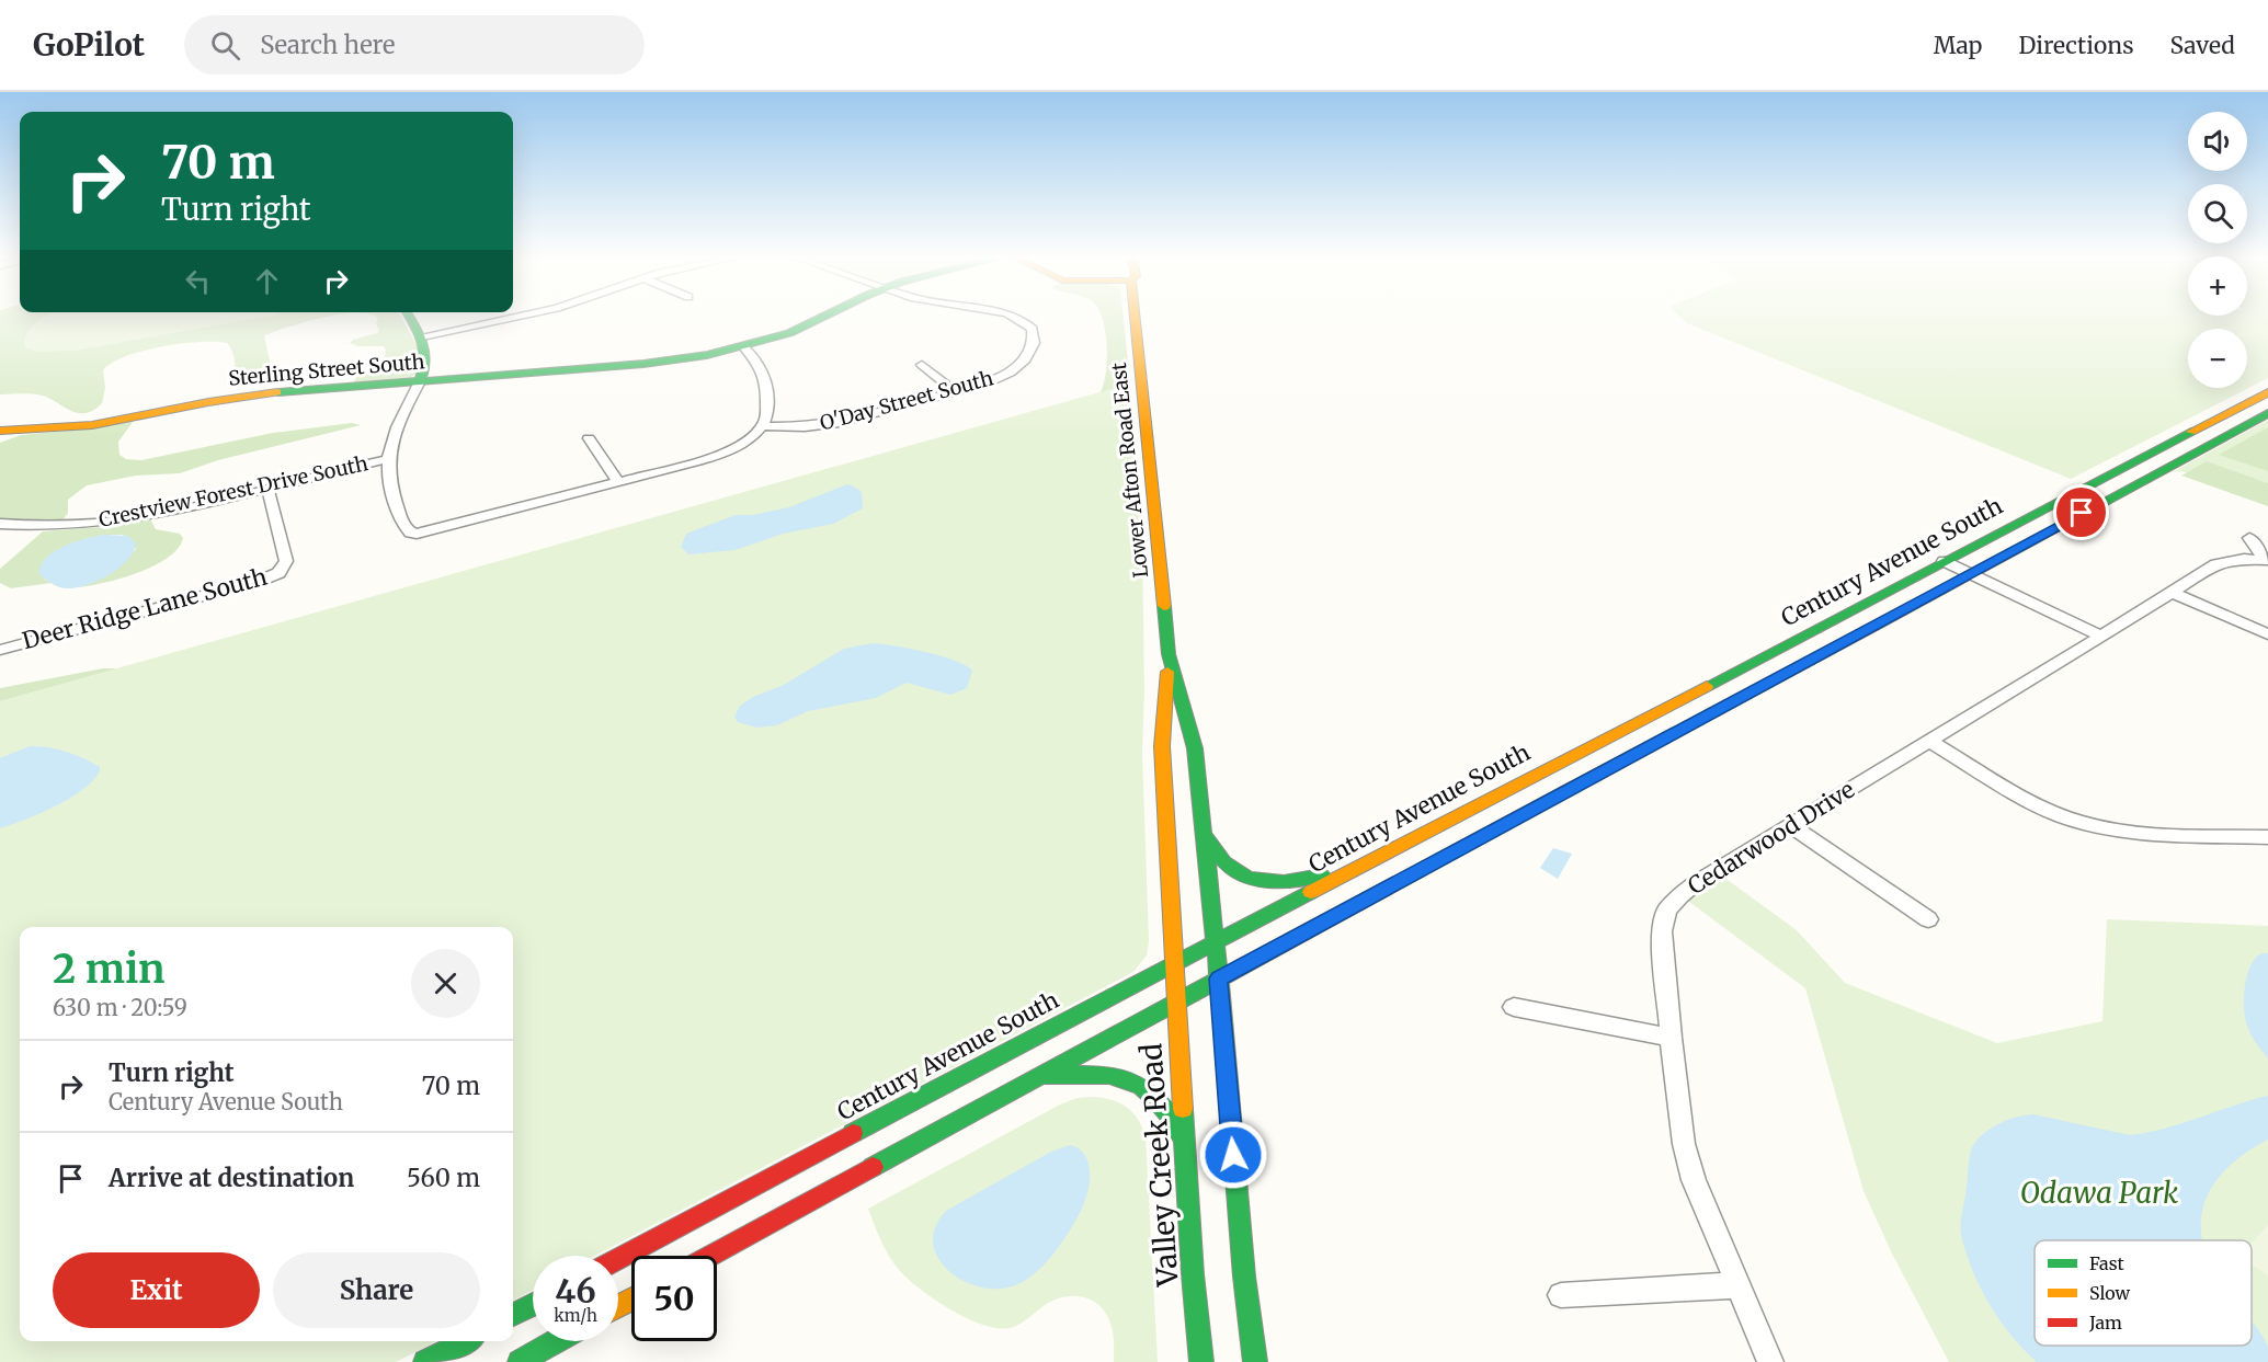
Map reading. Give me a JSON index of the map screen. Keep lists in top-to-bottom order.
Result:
{
  "streets": {
    "main road": [
      "Sterling Street South",
      "Lower Afton Road East",
      "Century Avenue South",
      "Valley Creek Road"
    ],
    "street": [
      "O'Day Street South",
      "Crestview Forest Drive South",
      "Deer Ridge Lane South",
      "Cedarwood Drive"
    ]
  },
  "crossings": [
    ["Lower Afton Road East", "Century Avenue South"],
    ["Lower Afton Road East", "Valley Creek Road"],
    ["Crestview Forest Drive South", "Deer Ridge Lane South"],
    ["Century Avenue South", "Valley Creek Road"]
  ],
  "parks": ["Odawa Park"],
  "legend": ["Fast", "Slow", "Jam"],
  "page": {
    "header": "GoPilot",
    "search": "Search here",
    "nav": ["Map", "Directions", "Saved"],
    "map_buttons": ["+", "−"],
    "turn": ["70 m", "Turn right"],
    "heading": ["2 min", "630 m · 20:59"],
    "list": [
      {
        "name": "Turn right",
        "note": "Century Avenue South",
        "value": "70 m"
      },
      {
        "name": "Arrive at destination",
        "value": "560 m"
      }
    ],
    "buttons": ["Exit", "Share"],
    "speed": "46 km/h",
    "limit": "50"
  }
}
